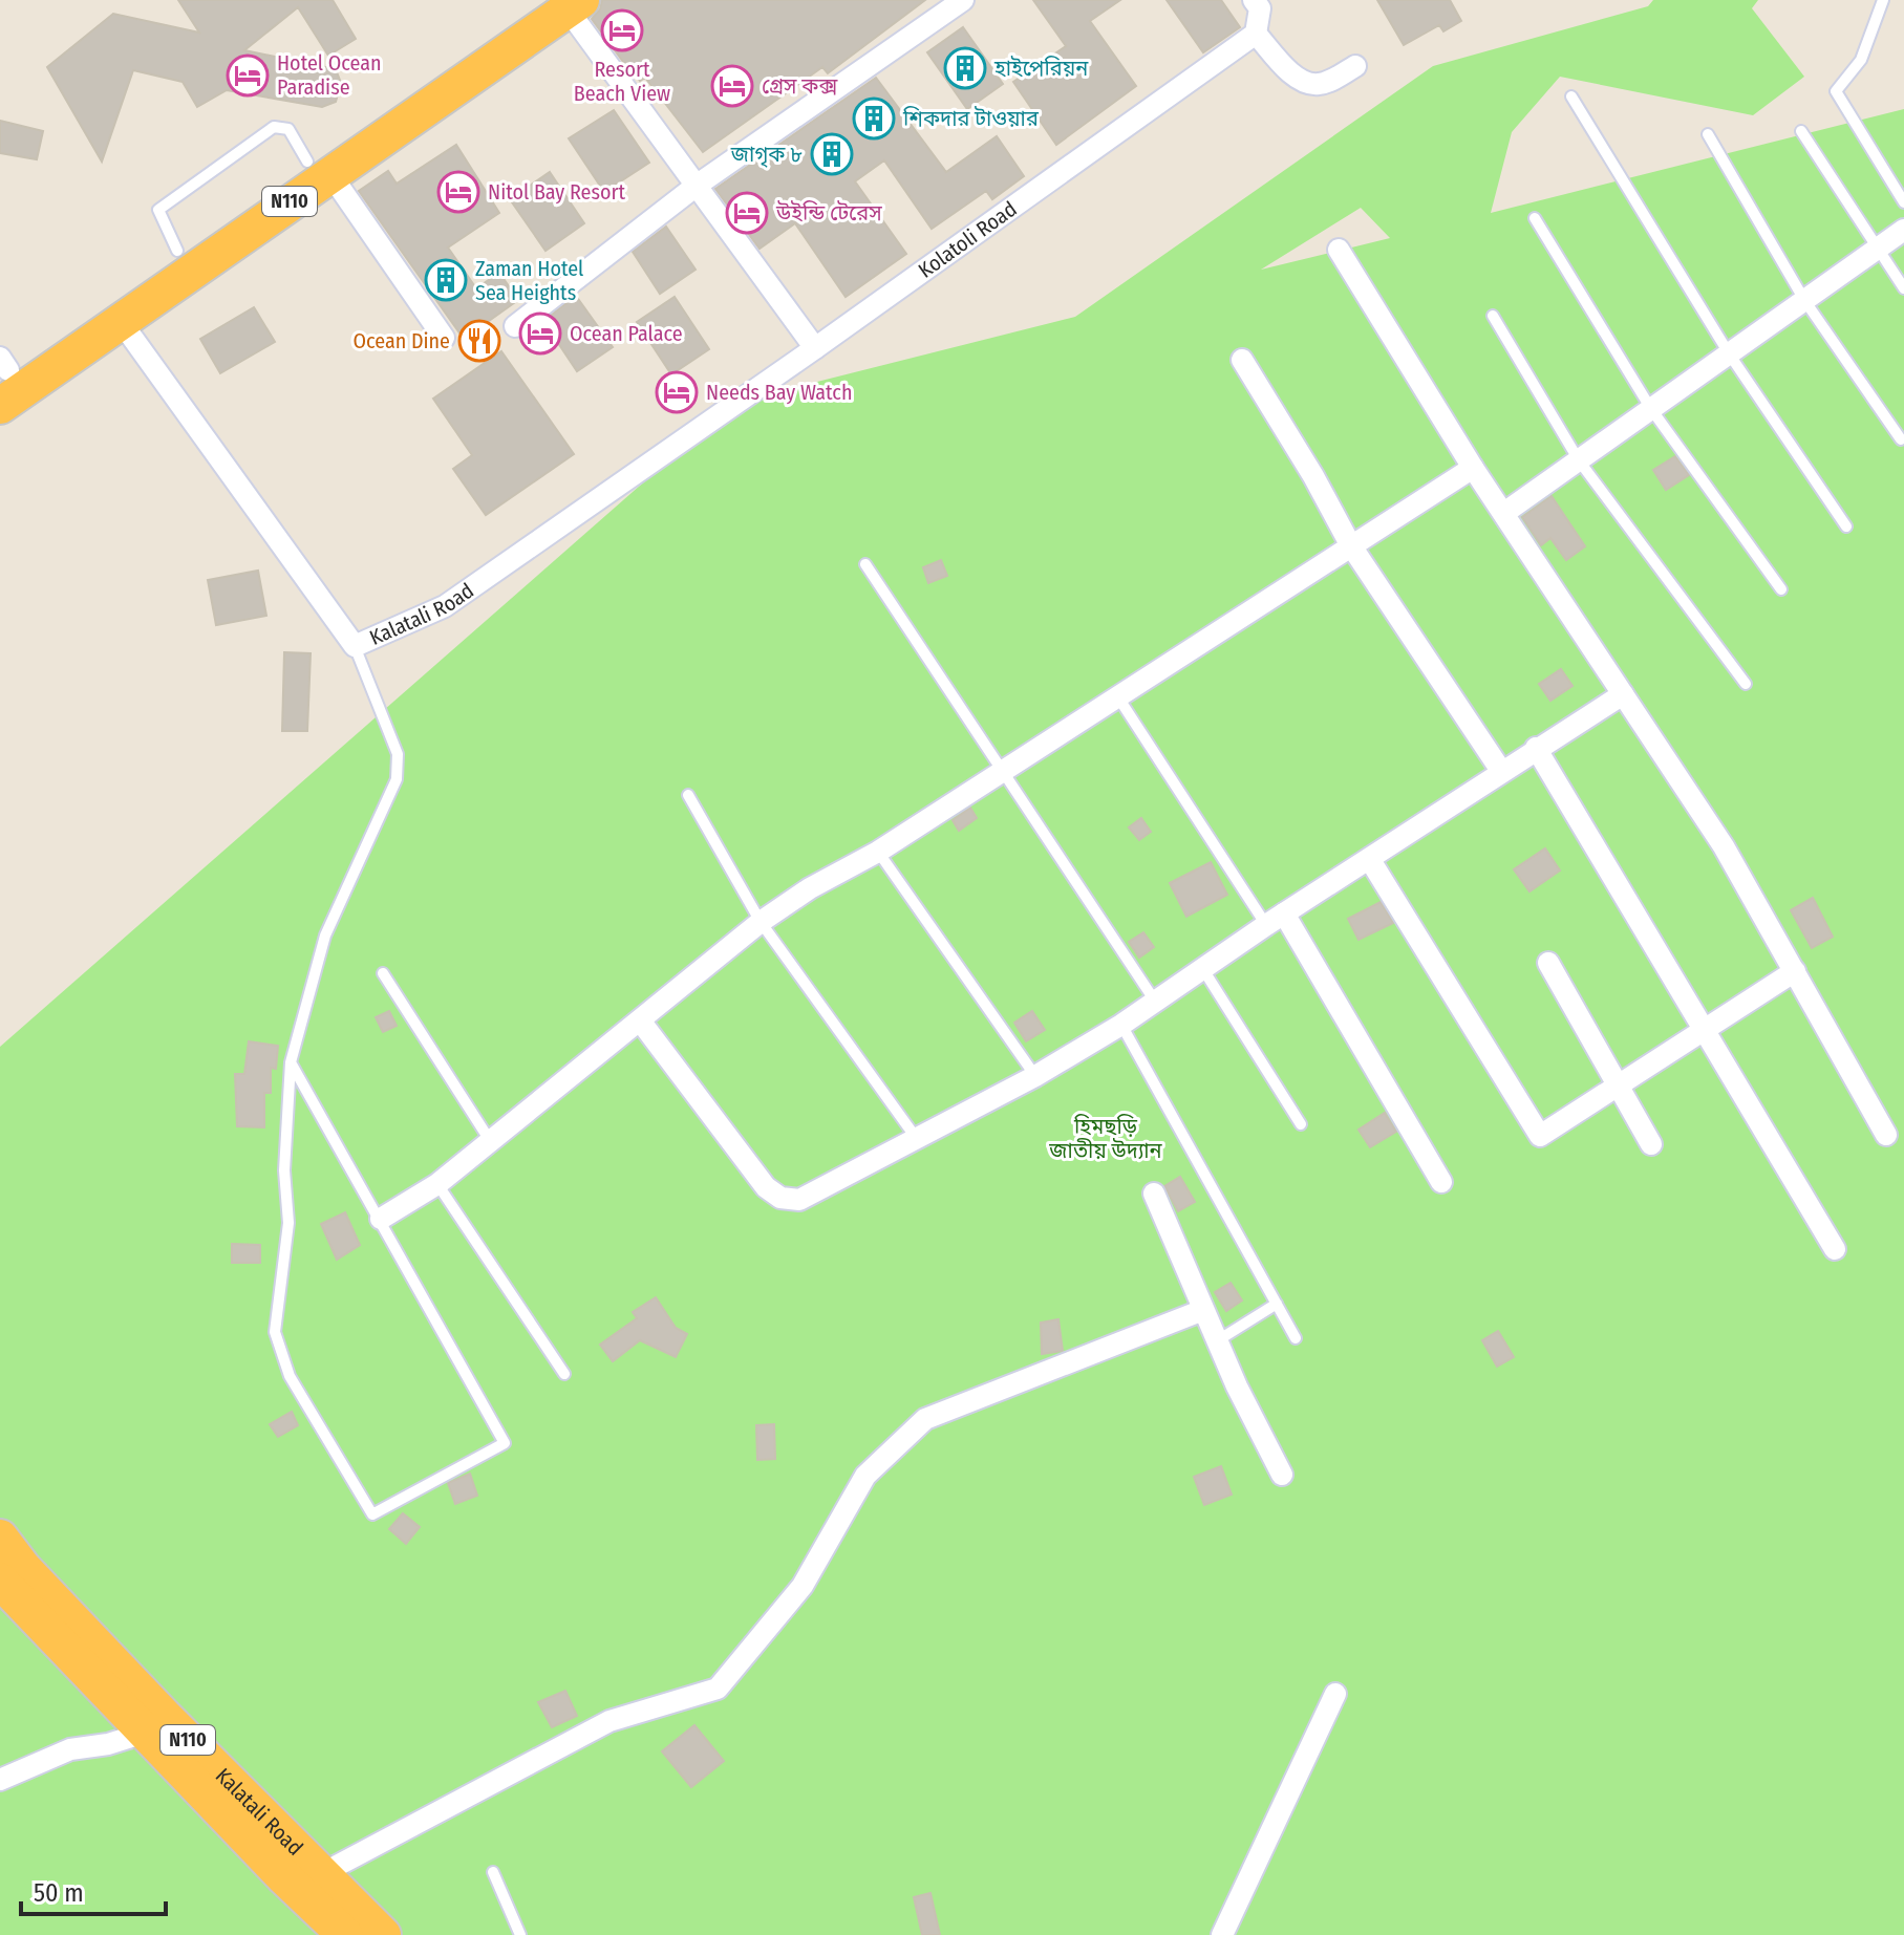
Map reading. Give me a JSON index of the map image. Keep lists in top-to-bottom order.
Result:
{
  "streets": {
    "highway": ["N110", "Kalatali Road"],
    "street": ["Kolatoli Road"]
  },
  "crossings": [
    ["N110", "Kalatali Road"],
    ["Kolatoli Road", "Kalatali Road"]
  ],
  "parks": ["হিমছড়ি জাতীয় উদ্যান"],
  "places": {
    "hotel": [
      "Resort Beach View",
      "Hotel Ocean Paradise",
      "গ্রেস কক্স",
      "Nitol Bay Resort",
      "উইন্ডি টেরেস",
      "Ocean Palace",
      "Needs Bay Watch"
    ],
    "building": [
      "হাইপেরিয়ন",
      "শিকদার টাওয়ার",
      "জাগৃক ৮",
      "Zaman Hotel Sea Heights"
    ],
    "restaurant": ["Ocean Dine"]
  },
  "scale_bar": "50 m"
}
